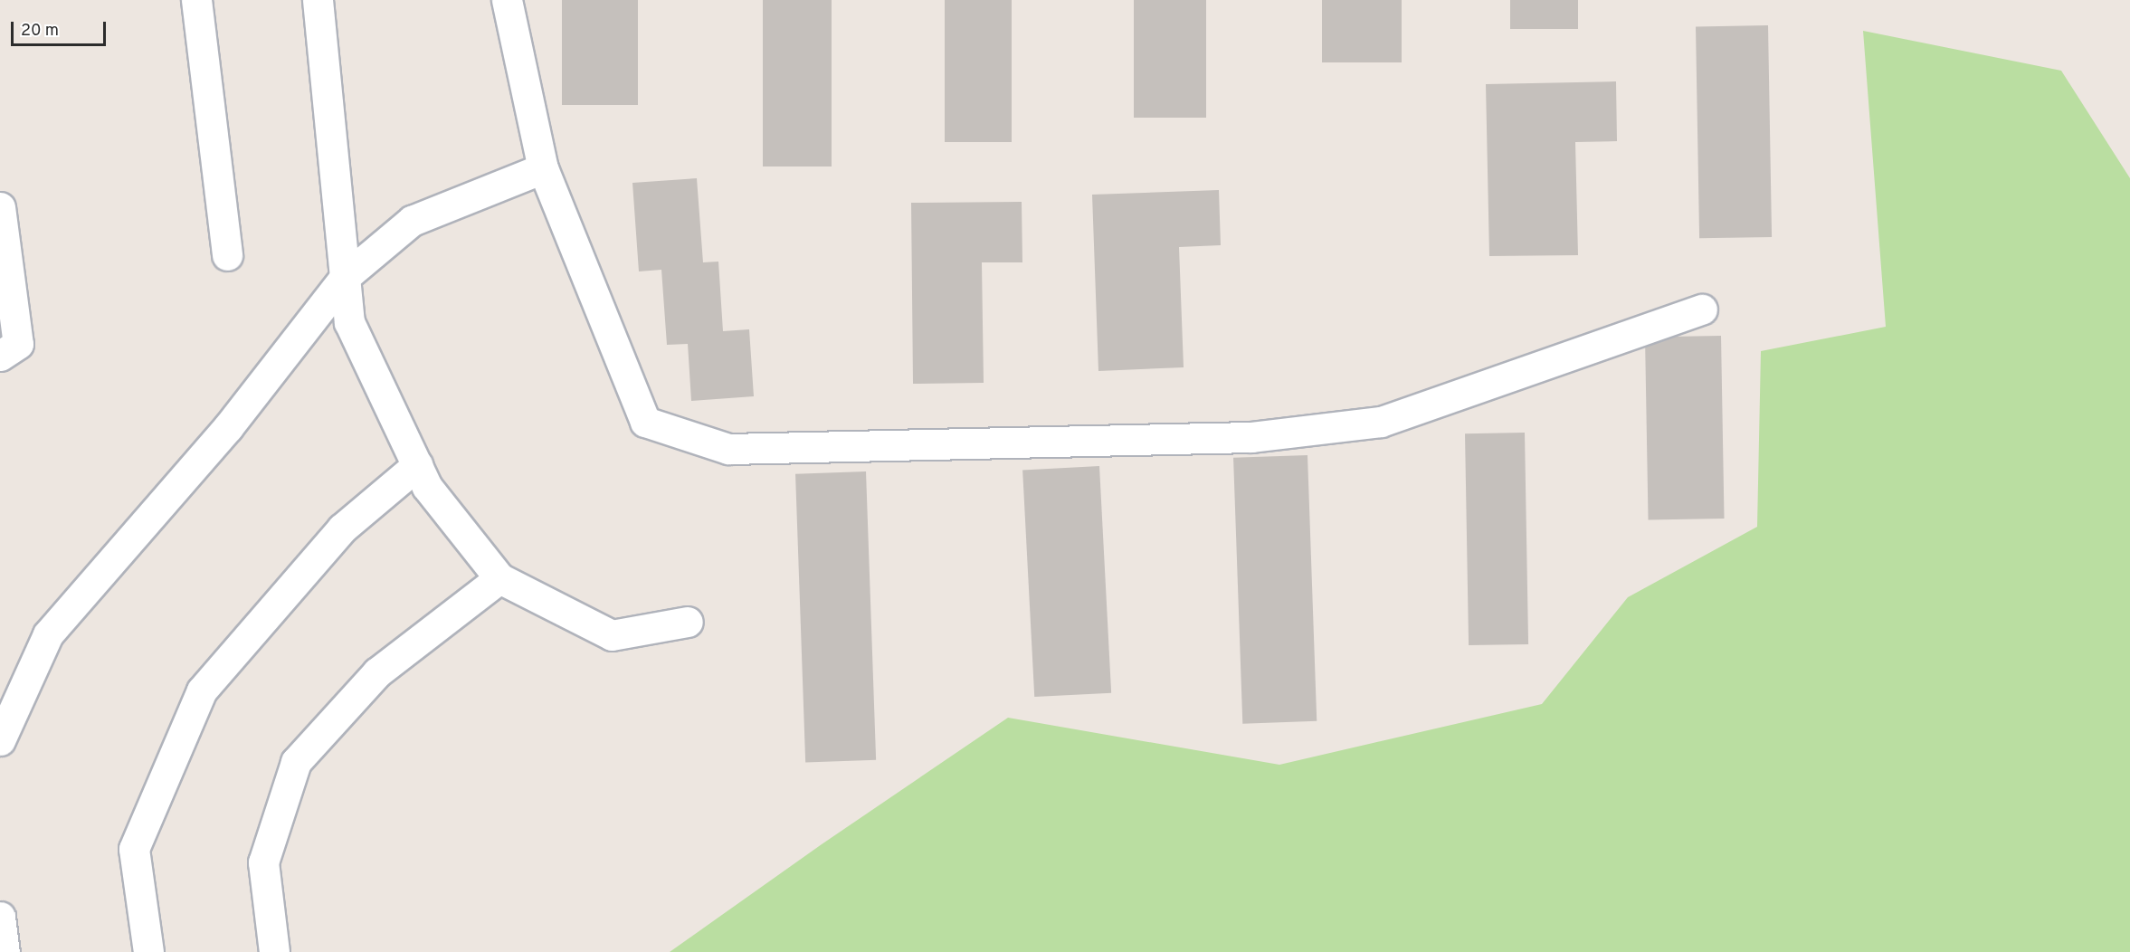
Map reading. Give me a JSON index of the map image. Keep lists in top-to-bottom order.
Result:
{
  "scale_bar": "20 m"
}
